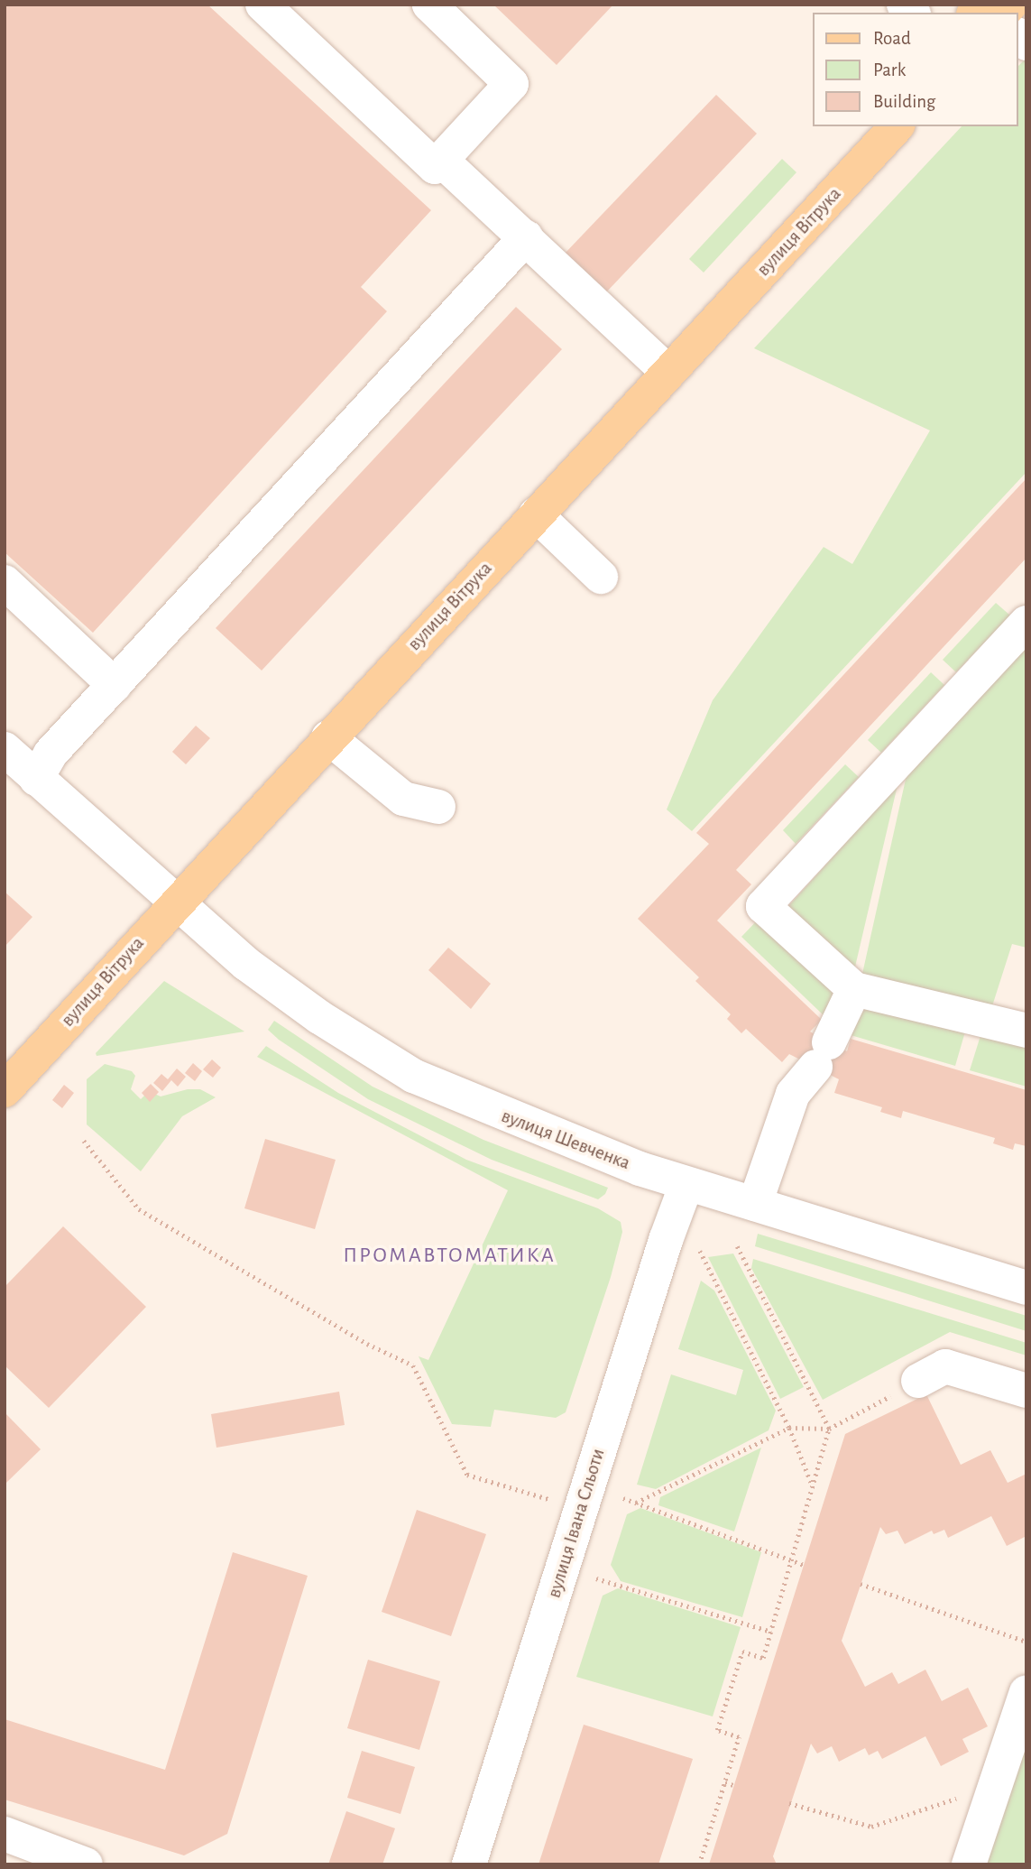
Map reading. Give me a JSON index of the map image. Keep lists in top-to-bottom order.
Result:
{
  "streets": {
    "main road": ["вулиця Вітрука"],
    "street": ["вулиця Шевченка", "вулиця Івана Сльоти"]
  },
  "crossings": [
    ["вулиця Вітрука", "вулиця Шевченка"],
    ["вулиця Шевченка", "вулиця Івана Сльоти"]
  ],
  "districts": ["ПРОМАВТОМАТИКА"],
  "legend": ["Road", "Park", "Building"]
}
